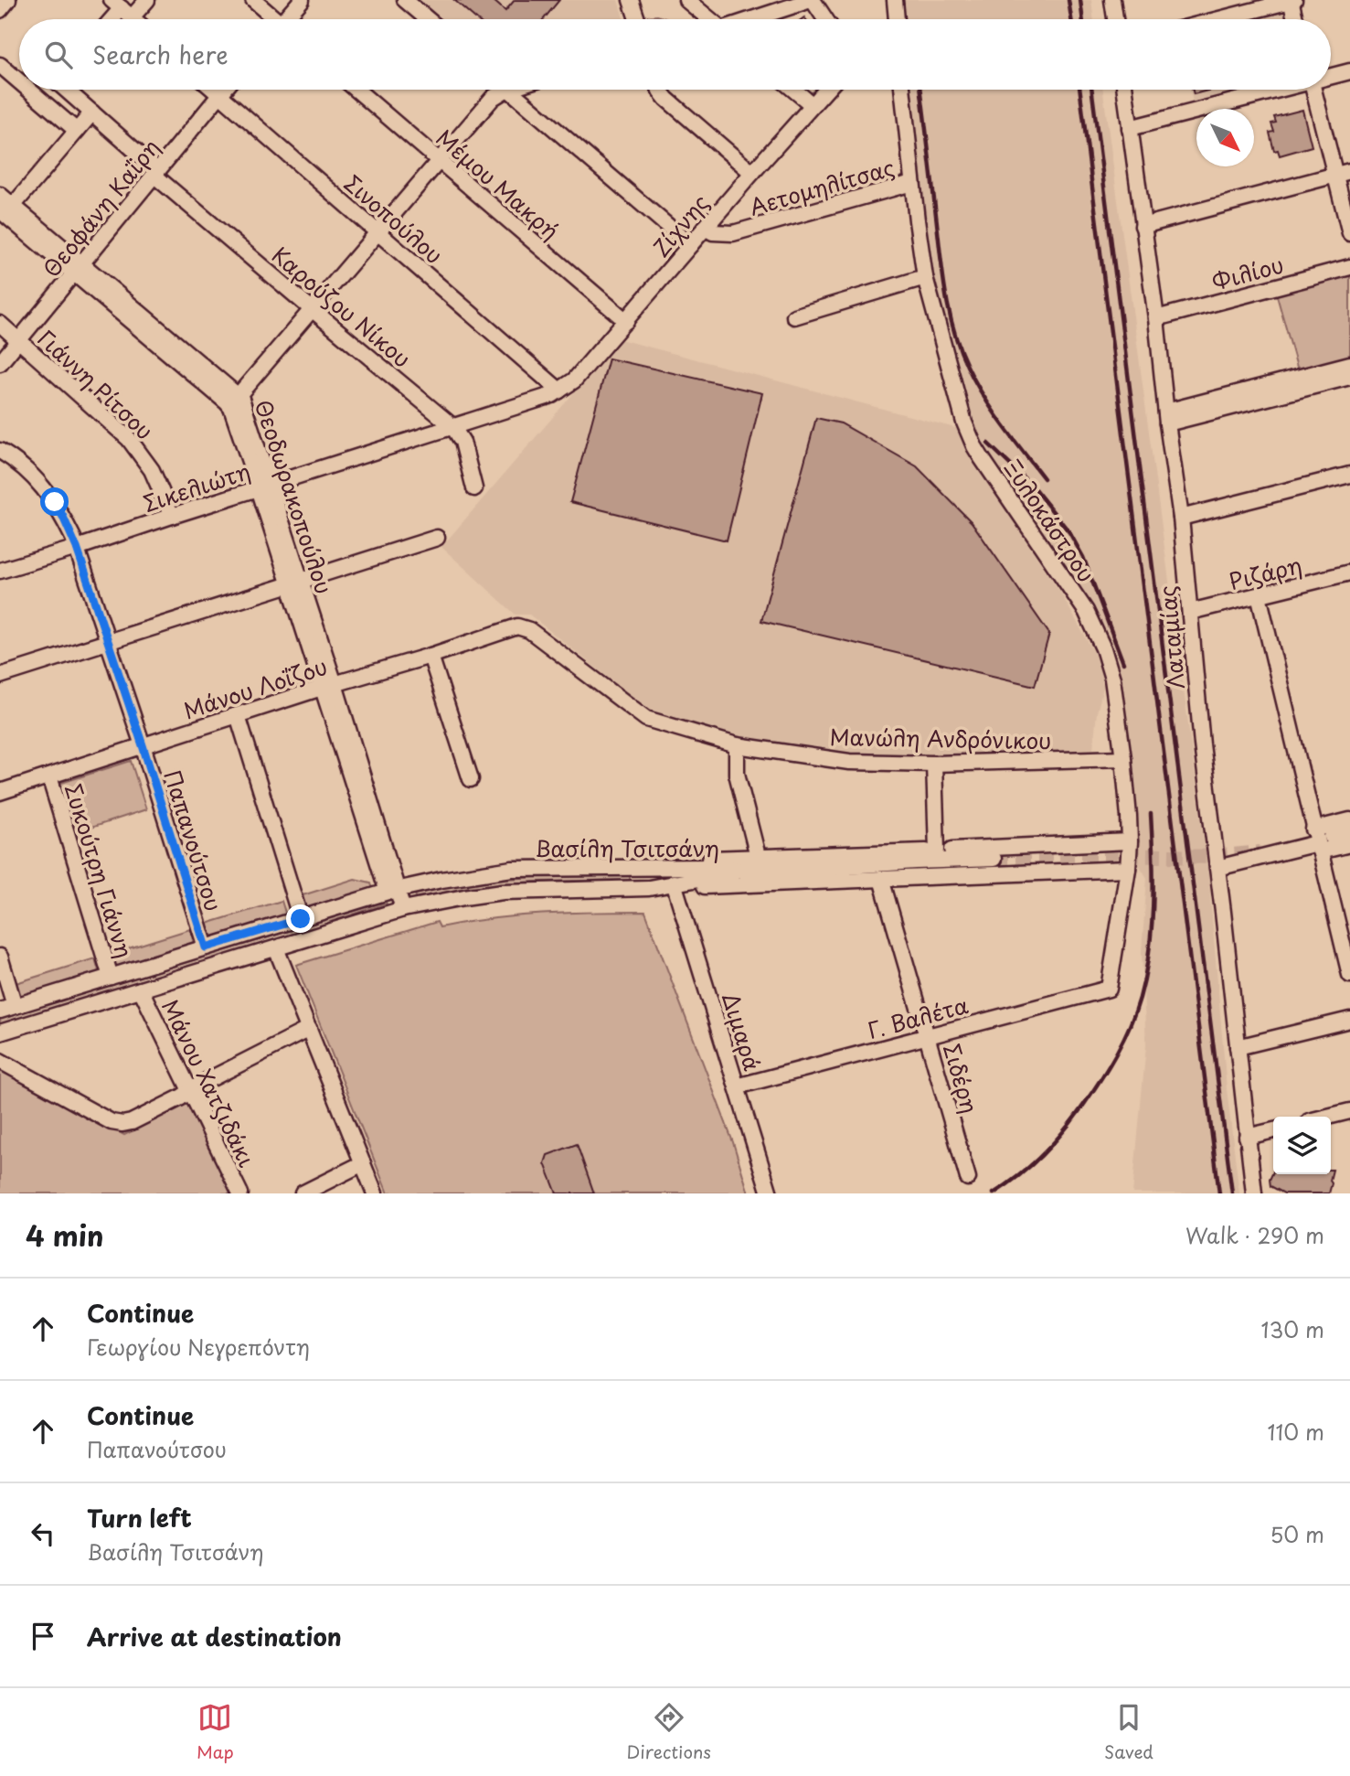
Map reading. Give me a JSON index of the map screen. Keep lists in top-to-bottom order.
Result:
{
  "streets": {
    "street": [
      "Μέμου Μακρή",
      "Αετομηλίτσας",
      "Θεοφάνη Καΐρη",
      "Σινοπούλου",
      "Ζίχνης",
      "Φιλίου",
      "Καρούζου Νίκου",
      "Γιάννη Ρίτσου",
      "Σικελιώτη",
      "Θεοδωρακοπούλου",
      "Ξυλοκάστρου",
      "Ριζάρη",
      "Λαταμίας",
      "Μάνου Λοΐζου",
      "Μανώλη Ανδρόνικου",
      "Παπανούτσου",
      "Βασίλη Τσιτσάνη",
      "Συκούτρη Γιάννη",
      "Γ. Βαλέτα",
      "Διμαρά",
      "Σιδέρη",
      "Μάνου Χατζιδάκι"
    ]
  },
  "crossings": [
    ["Μέμου Μακρή", "Ζίχνης"],
    ["Αετομηλίτσας", "Ζίχνης"],
    ["Αετομηλίτσας", "Ξυλοκάστρου"],
    ["Θεοφάνη Καΐρη", "Σινοπούλου"],
    ["Θεοφάνη Καΐρη", "Καρούζου Νίκου"],
    ["Θεοφάνη Καΐρη", "Γιάννη Ρίτσου"],
    ["Θεοφάνη Καΐρη", "Θεοδωρακοπούλου"],
    ["Σινοπούλου", "Ζίχνης"],
    ["Σινοπούλου", "Σικελιώτη"],
    ["Ζίχνης", "Σικελιώτη"],
    ["Φιλίου", "Λαταμίας"],
    ["Καρούζου Νίκου", "Σικελιώτη"],
    ["Γιάννη Ρίτσου", "Σικελιώτη"],
    ["Σικελιώτη", "Θεοδωρακοπούλου"],
    ["Σικελιώτη", "Παπανούτσου"],
    ["Ξυλοκάστρου", "Μανώλη Ανδρόνικου"],
    ["Ξυλοκάστρου", "Βασίλη Τσιτσάνη"],
    ["Ξυλοκάστρου", "Γ. Βαλέτα"],
    ["Ριζάρη", "Λαταμίας"],
    ["Μάνου Λοΐζου", "Μανώλη Ανδρόνικου"],
    ["Μάνου Λοΐζου", "Παπανούτσου"],
    ["Μάνου Λοΐζου", "Συκούτρη Γιάννη"],
    ["Παπανούτσου", "Βασίλη Τσιτσάνη"],
    ["Βασίλη Τσιτσάνη", "Συκούτρη Γιάννη"],
    ["Βασίλη Τσιτσάνη", "Διμαρά"],
    ["Βασίλη Τσιτσάνη", "Σιδέρη"],
    ["Βασίλη Τσιτσάνη", "Μάνου Χατζιδάκι"],
    ["Γ. Βαλέτα", "Διμαρά"],
    ["Γ. Βαλέτα", "Σιδέρη"]
  ],
  "north": "bottom right",
  "page": {
    "search": "Search here",
    "heading": ["4 min", "Walk · 290 m"],
    "list": [
      ["Continue", "Γεωργίου Νεγρεπόντη", "130 m"],
      ["Continue", "Παπανούτσου", "110 m"],
      ["Turn left", "Βασίλη Τσιτσάνη", "50 m"],
      "Arrive at destination"
    ],
    "nav": ["Map", "Directions", "Saved"]
  }
}
